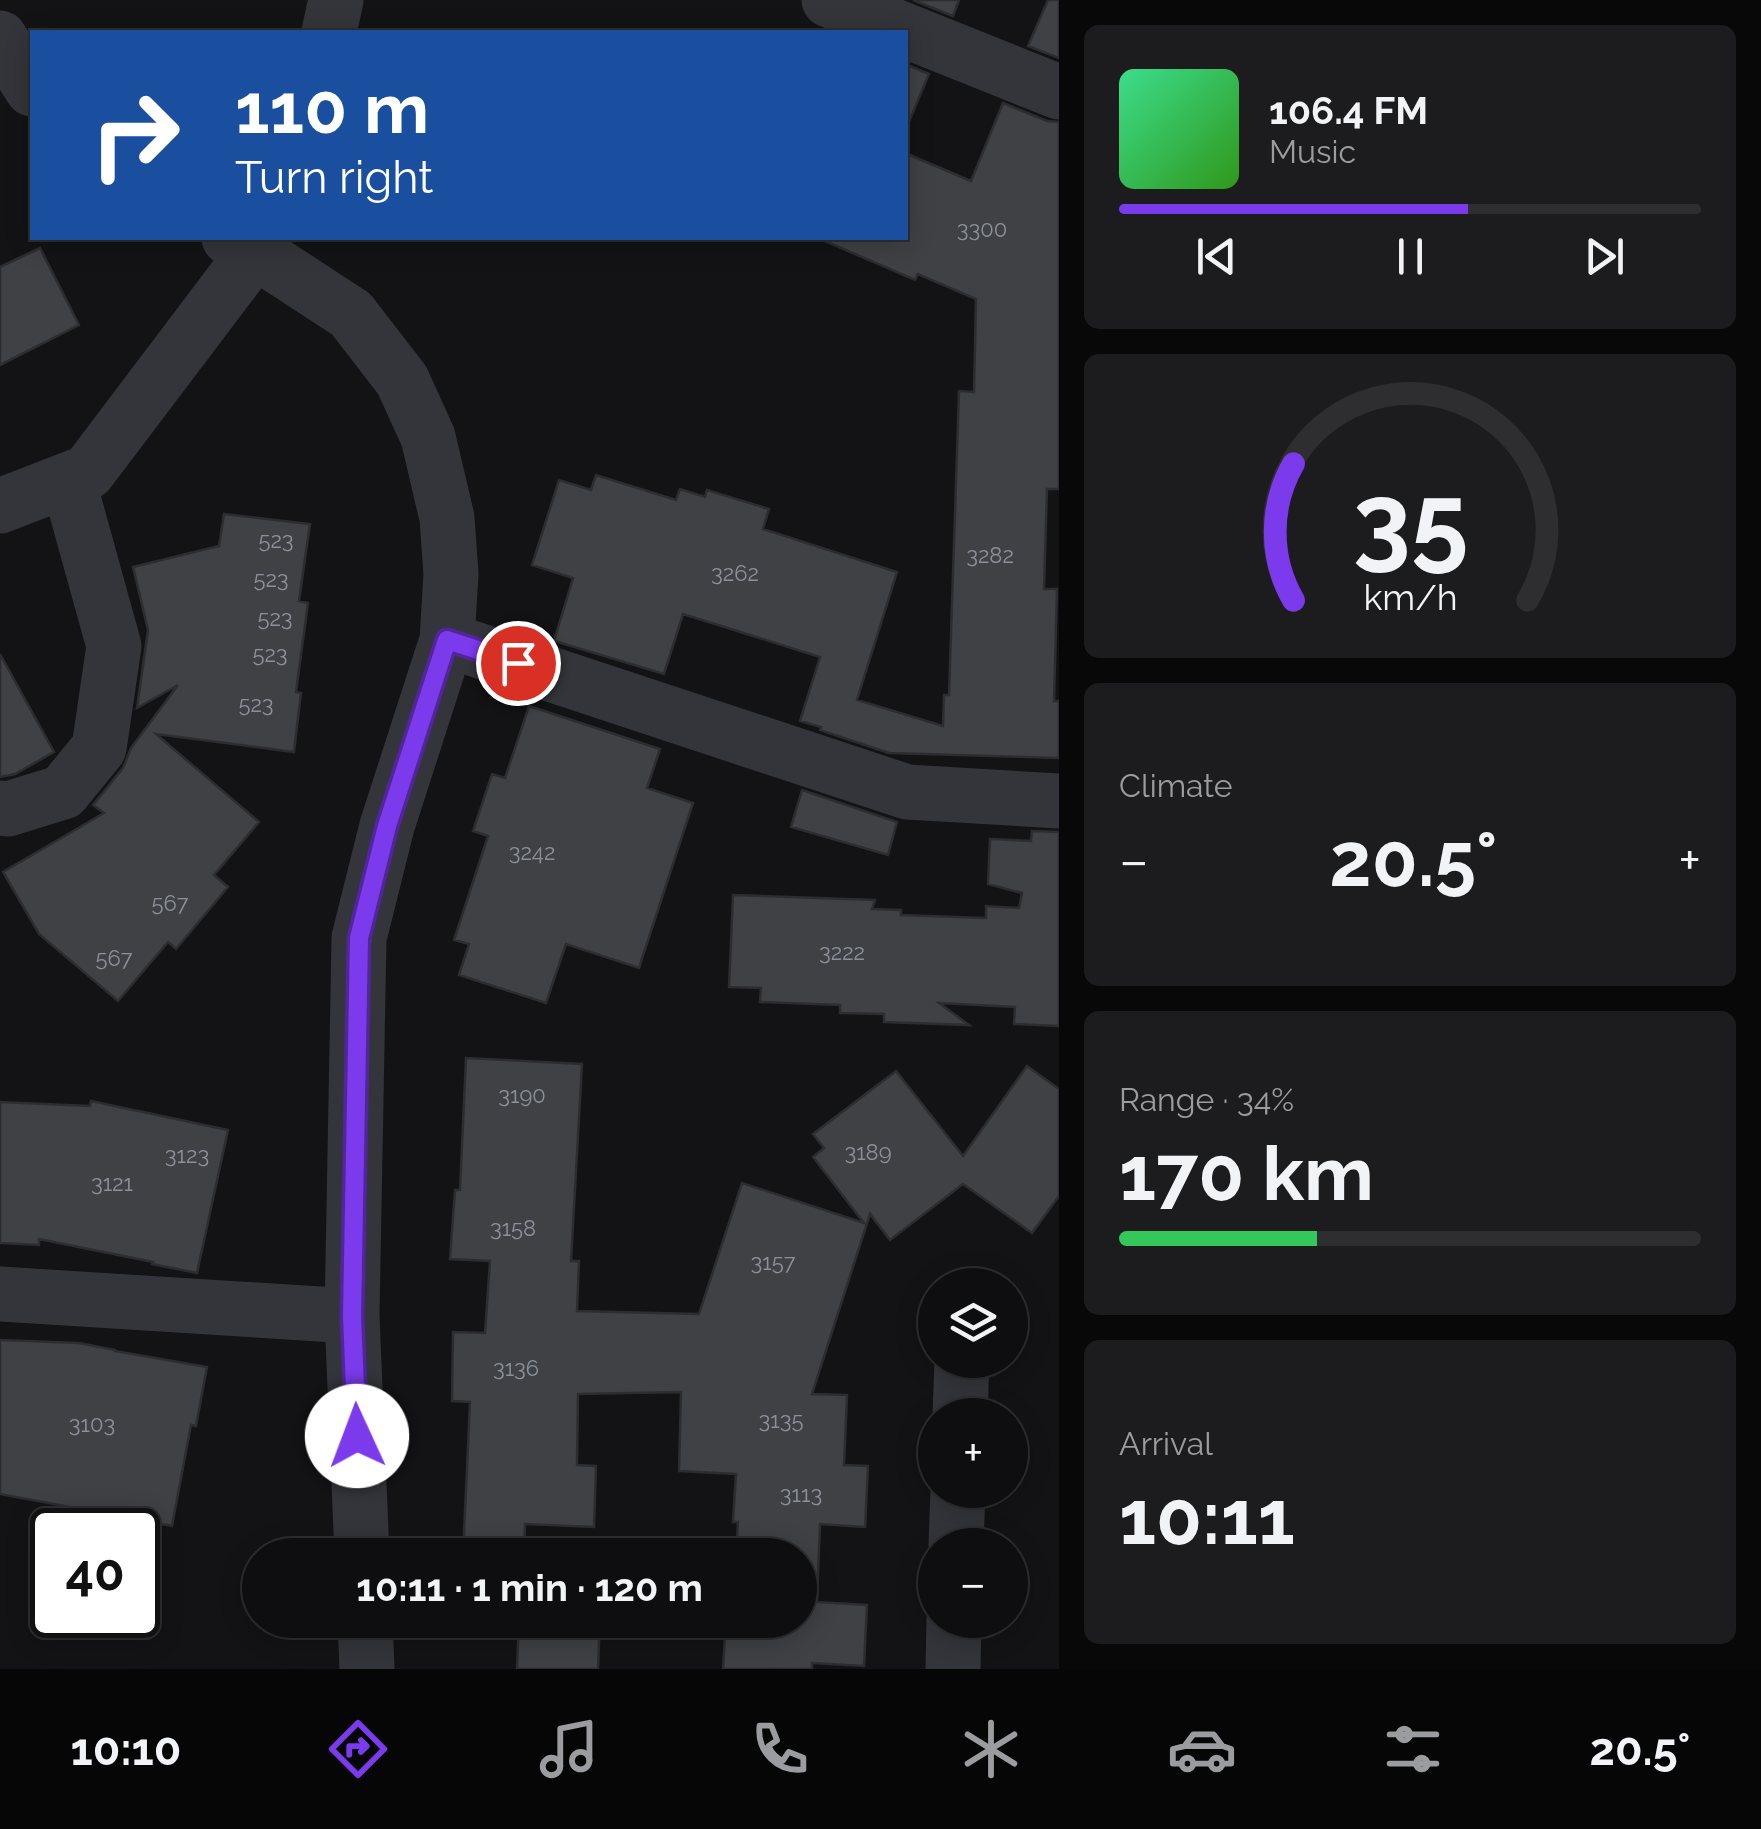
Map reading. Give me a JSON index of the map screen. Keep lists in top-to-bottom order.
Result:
{
  "house_numbers": [
    "3300",
    "523",
    "3282",
    "3262",
    "523",
    "523",
    "523",
    "523",
    "3242",
    "567",
    "3222",
    "567",
    "3190",
    "3189",
    "3123",
    "3121",
    "3158",
    "3157",
    "3136",
    "3135",
    "3103",
    "3113"
  ],
  "page": {
    "turn": ["110 m", "Turn right"],
    "song": ["106.4 FM", "Music"],
    "tile": [
      "Climate",
      ["Range · 34%", "170 km"],
      ["Arrival", "10:11"]
    ],
    "heat": ["−", "20.5°", "+"],
    "map_buttons": ["+", "−"],
    "limit": "40",
    "trip": "10:11 · 1 min · 120 m",
    "tabs": ["10:10", "20.5°"],
    "gauge": ["35", "km/h"]
  }
}
